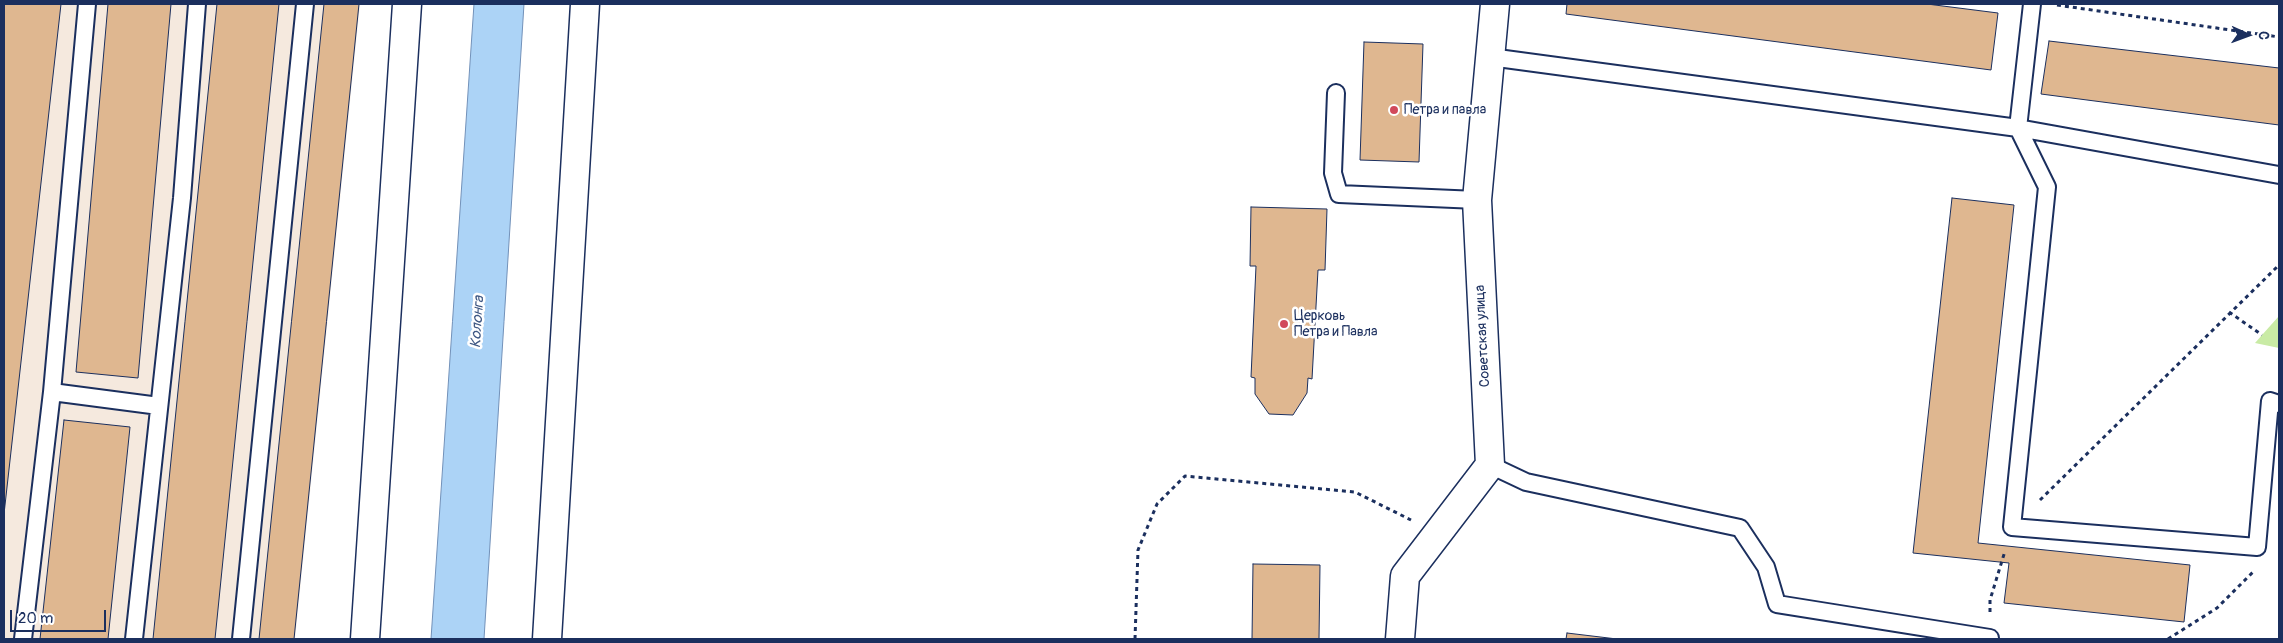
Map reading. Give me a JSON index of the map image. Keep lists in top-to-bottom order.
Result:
{
  "streets": {
    "street": ["Советская улица"]
  },
  "water": ["Колонга"],
  "places": ["Петра и павла", "Церковь Петра и Павла"],
  "scale_bar": "20 m",
  "north": "right"
}
